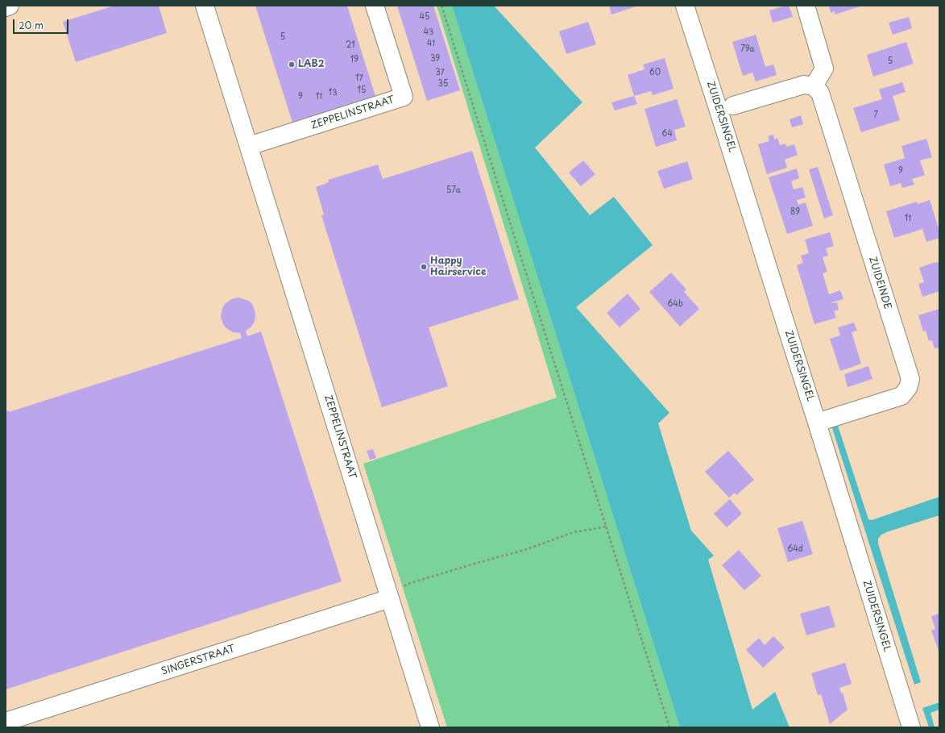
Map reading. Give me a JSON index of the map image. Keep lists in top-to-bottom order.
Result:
{
  "streets": {
    "street": [
      "ZEPPELINSTRAAT",
      "ZUIDERSINGEL",
      "ZUIDEINDE",
      "SINGERSTRAAT"
    ]
  },
  "crossings": [
    ["ZEPPELINSTRAAT", "SINGERSTRAAT"],
    ["ZUIDERSINGEL", "ZUIDEINDE"]
  ],
  "places": ["LAB2", "Happy Hairservice"],
  "house_numbers": [
    "45",
    "43",
    "5",
    "41",
    "21",
    "79a",
    "39",
    "19",
    "5",
    "37",
    "60",
    "17",
    "35",
    "15",
    "13",
    "9",
    "11",
    "7",
    "64",
    "9",
    "57a",
    "89",
    "11",
    "64b",
    "64d"
  ],
  "scale_bar": "20 m"
}
